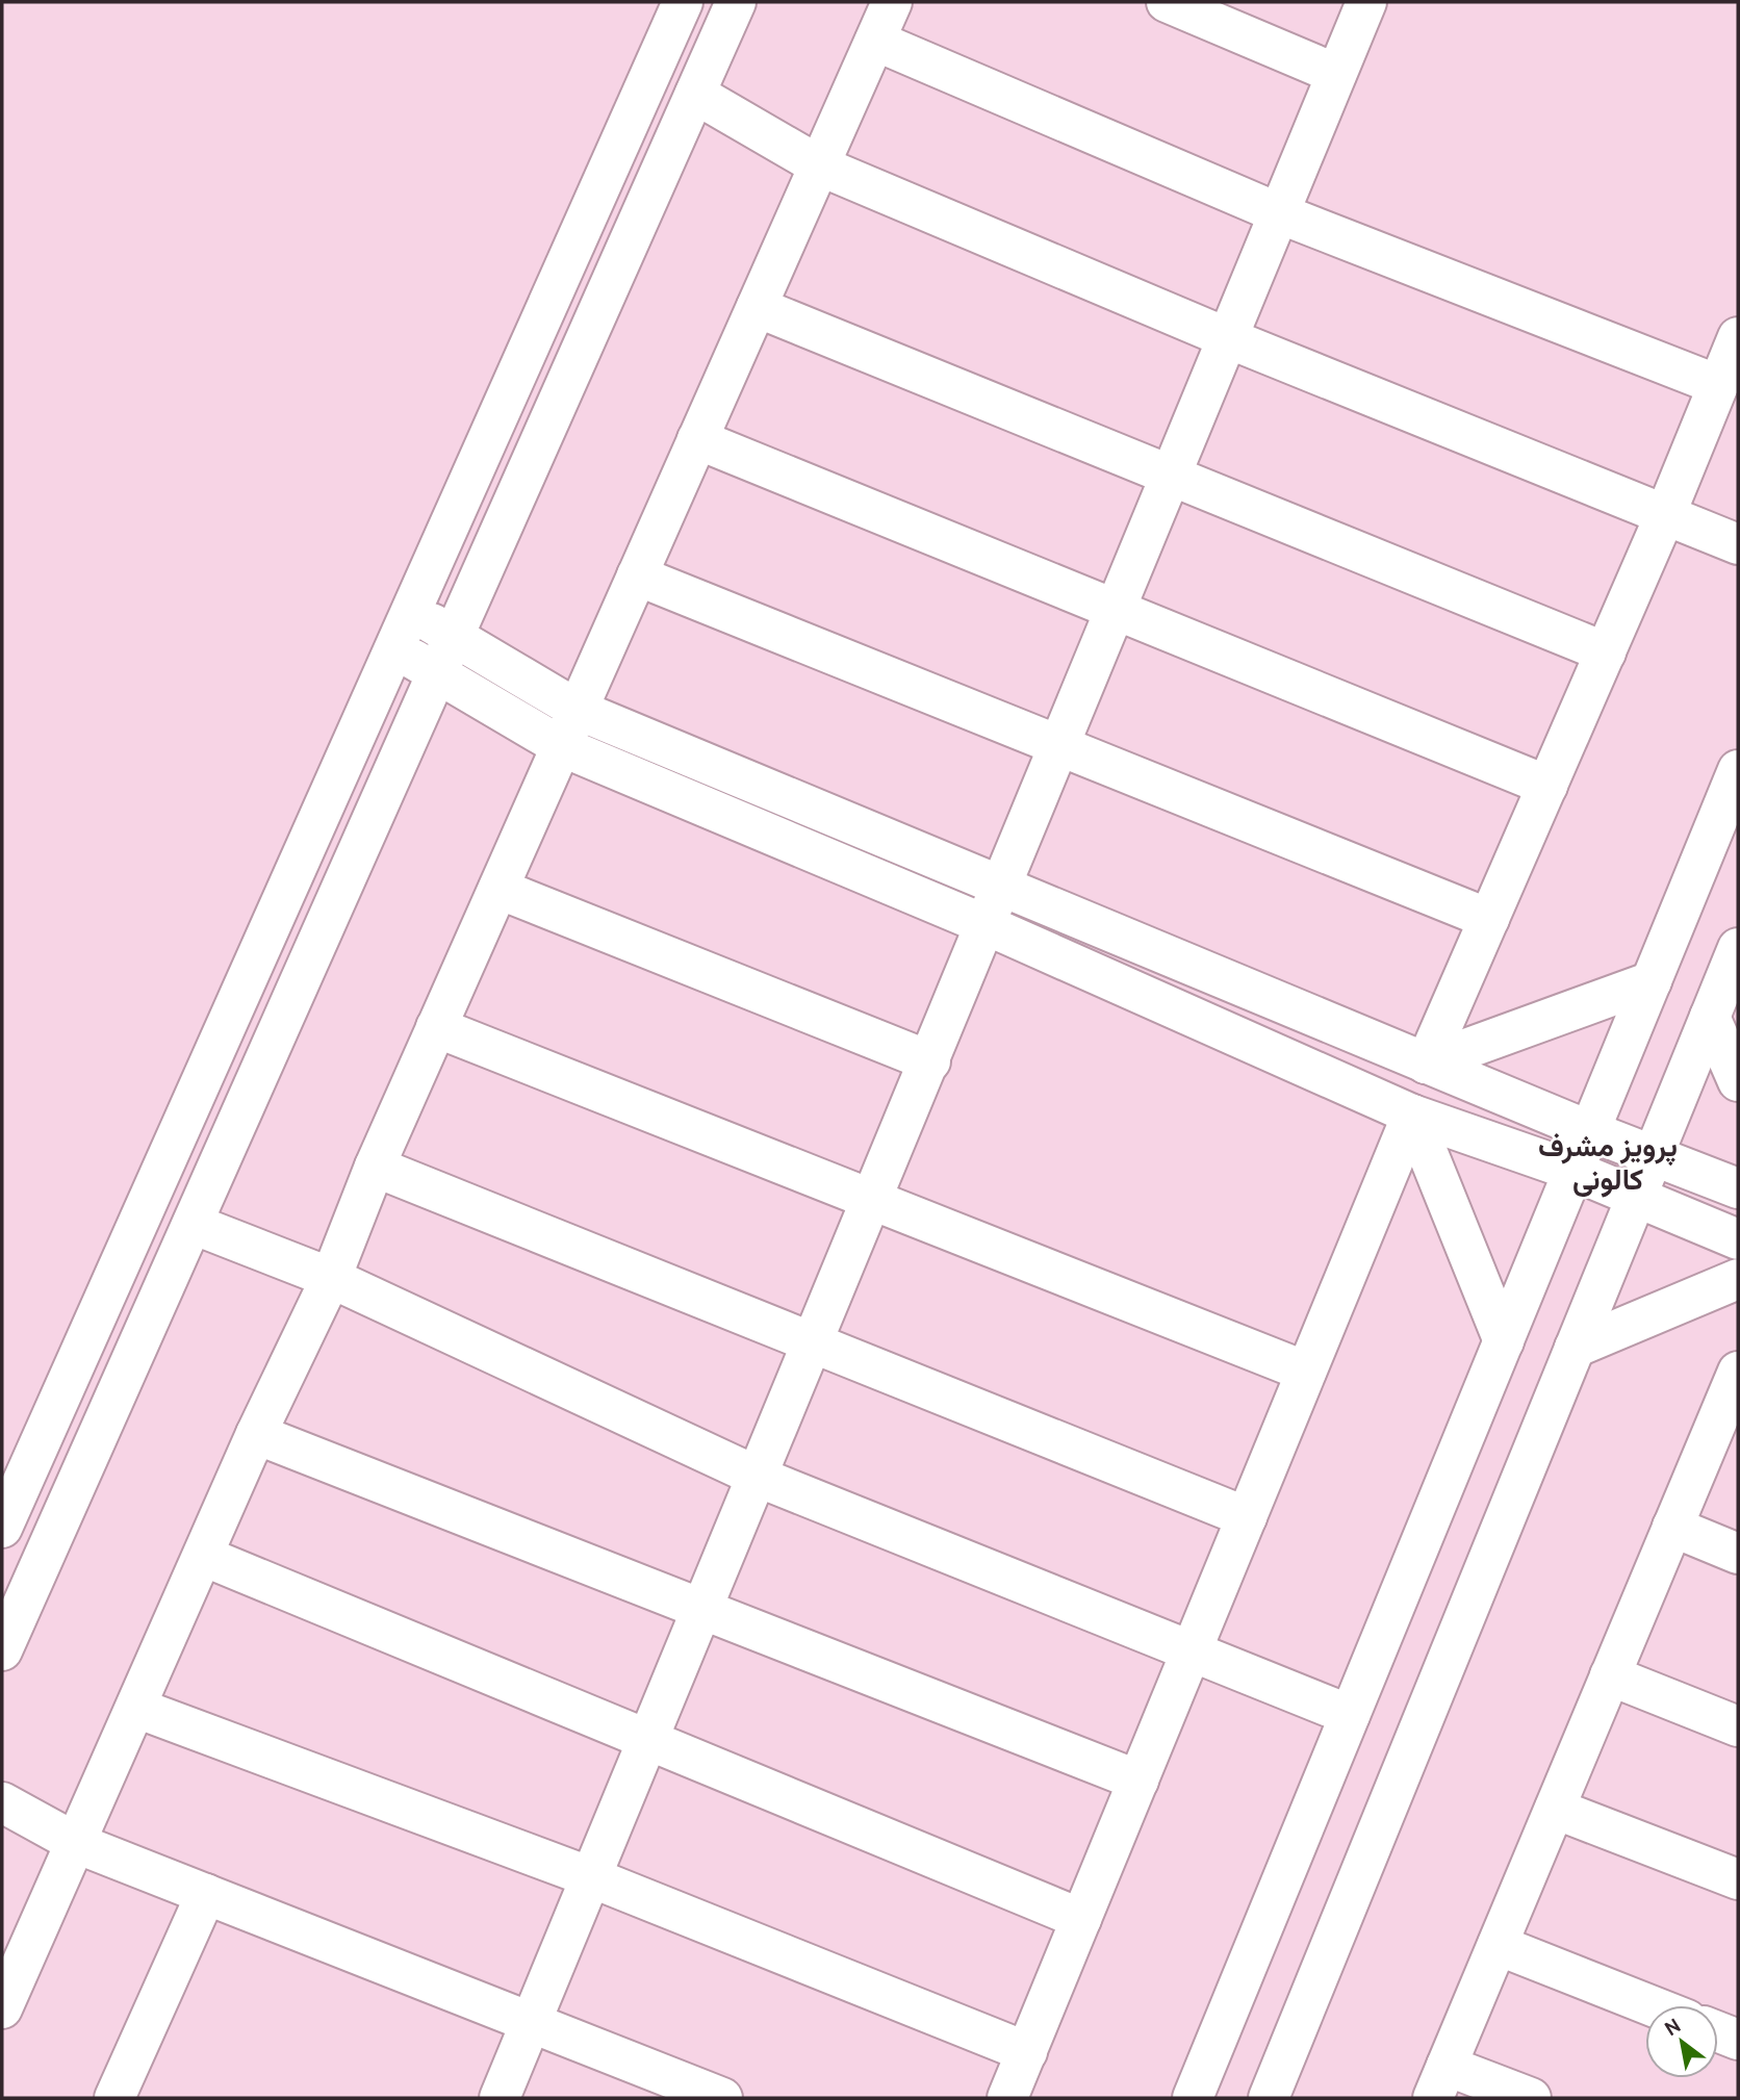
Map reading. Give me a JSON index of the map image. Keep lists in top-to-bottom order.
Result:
{
  "districts": ["پرویز مشرف کالونی"],
  "north": "top left"
}
